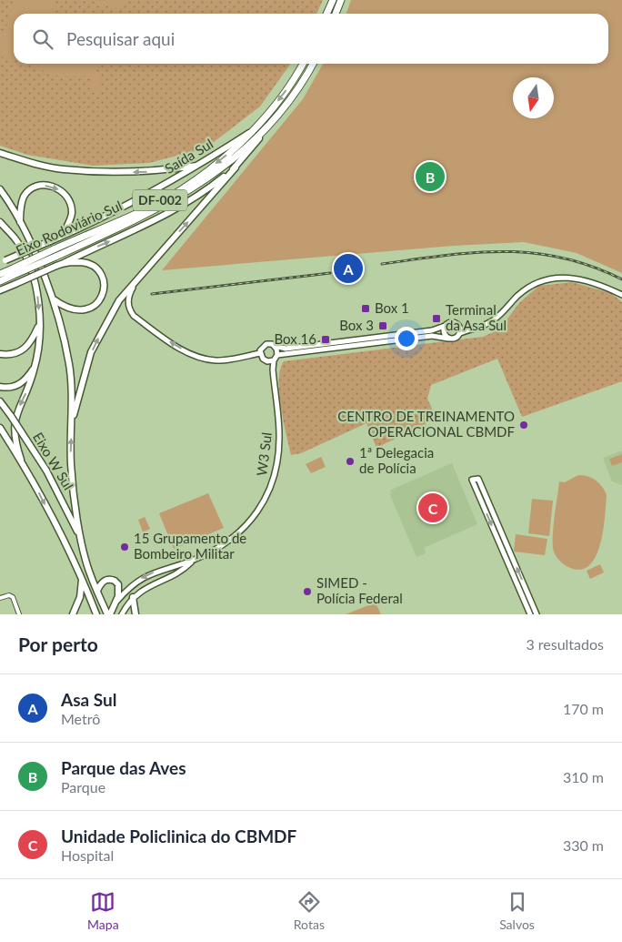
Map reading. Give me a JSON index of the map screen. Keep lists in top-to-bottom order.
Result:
{
  "streets": {
    "highway": ["DF-002", "Eixo Rodoviário Sul"],
    "main road": ["Saída Sul", "W3 Sul", "Eixo W Sul"]
  },
  "crossings": [
    ["Saída Sul", "Eixo Rodoviário Sul"]
  ],
  "places": {
    "transit": [
      "Box 1",
      "Terminal da Asa Sul",
      "Box 3",
      "Box 16"
    ],
    "other": [
      "CENTRO DE TREINAMENTO OPERACIONAL CBMDF",
      "1ª Delegacia de Polícia",
      "15 Grupamento de Bombeiro Militar",
      "SIMED - Polícia Federal"
    ]
  },
  "north": "bottom",
  "page": {
    "search": "Pesquisar aqui",
    "pins": ["B", "A", "C"],
    "heading": ["Por perto", "3 resultados"],
    "list": [
      {
        "mark": "A",
        "name": "Asa Sul",
        "note": "Metrô",
        "value": "170 m"
      },
      {
        "mark": "B",
        "name": "Parque das Aves",
        "note": "Parque",
        "value": "310 m"
      },
      {
        "mark": "C",
        "name": "Unidade Policlinica do CBMDF",
        "note": "Hospital",
        "value": "330 m"
      }
    ],
    "nav": ["Mapa", "Rotas", "Salvos"]
  }
}
